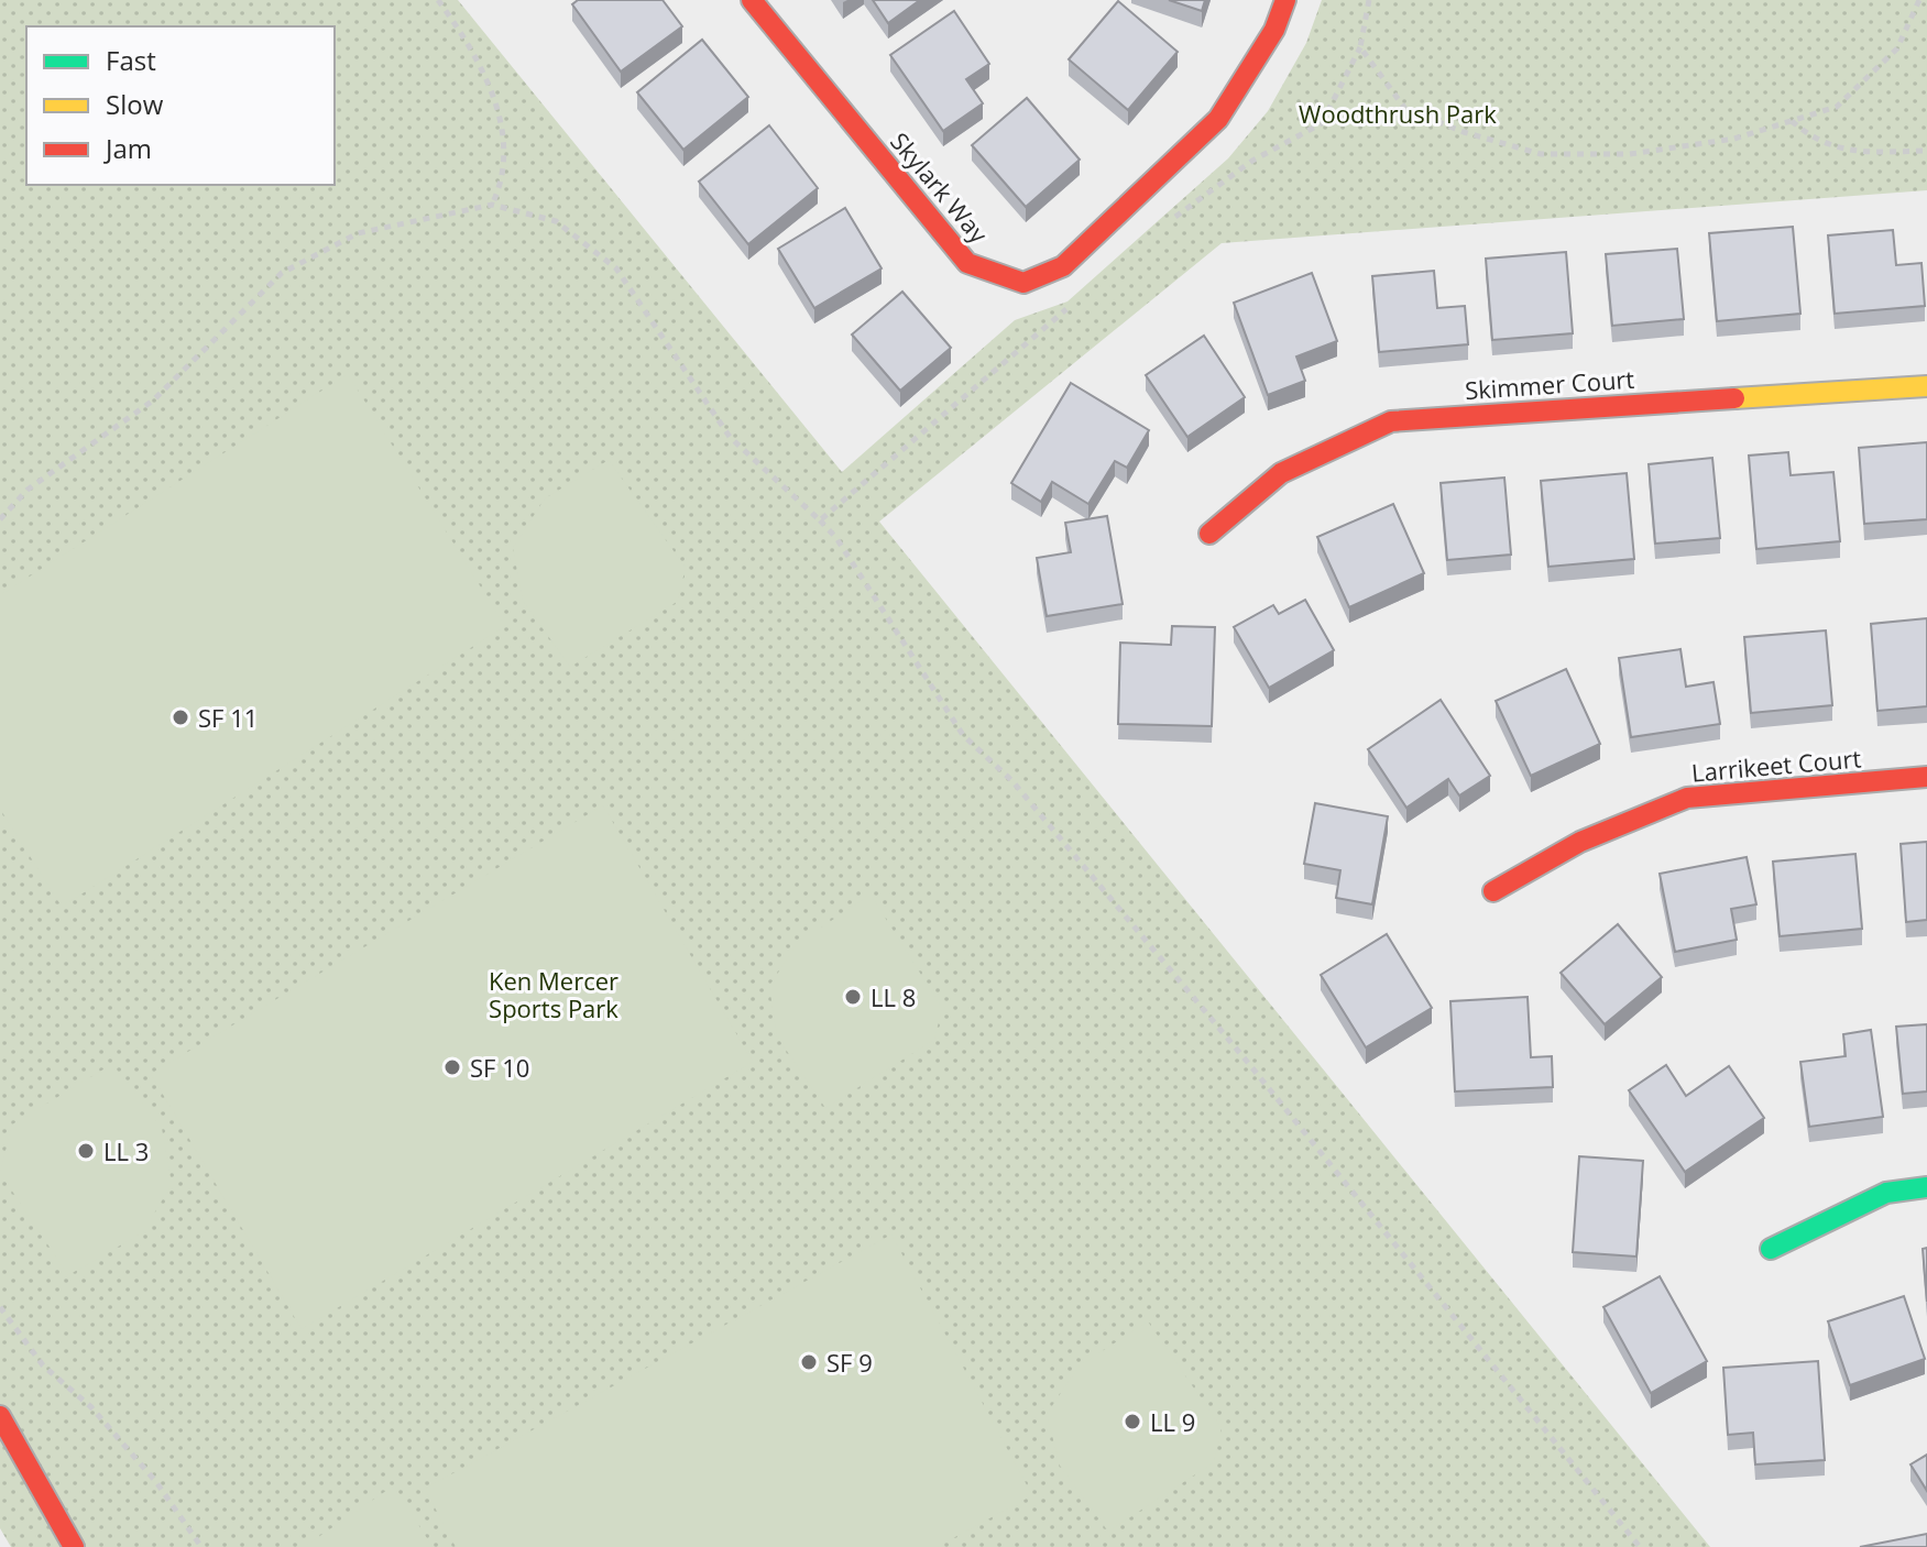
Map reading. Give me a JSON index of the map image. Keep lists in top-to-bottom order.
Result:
{
  "streets": {
    "street": ["Skylark Way", "Skimmer Court", "Larrikeet Court"]
  },
  "parks": ["Woodthrush Park", "Ken Mercer Sports Park"],
  "places": [
    "SF 11",
    "LL 8",
    "SF 10",
    "LL 3",
    "SF 9",
    "LL 9"
  ],
  "legend": ["Fast", "Slow", "Jam"]
}
